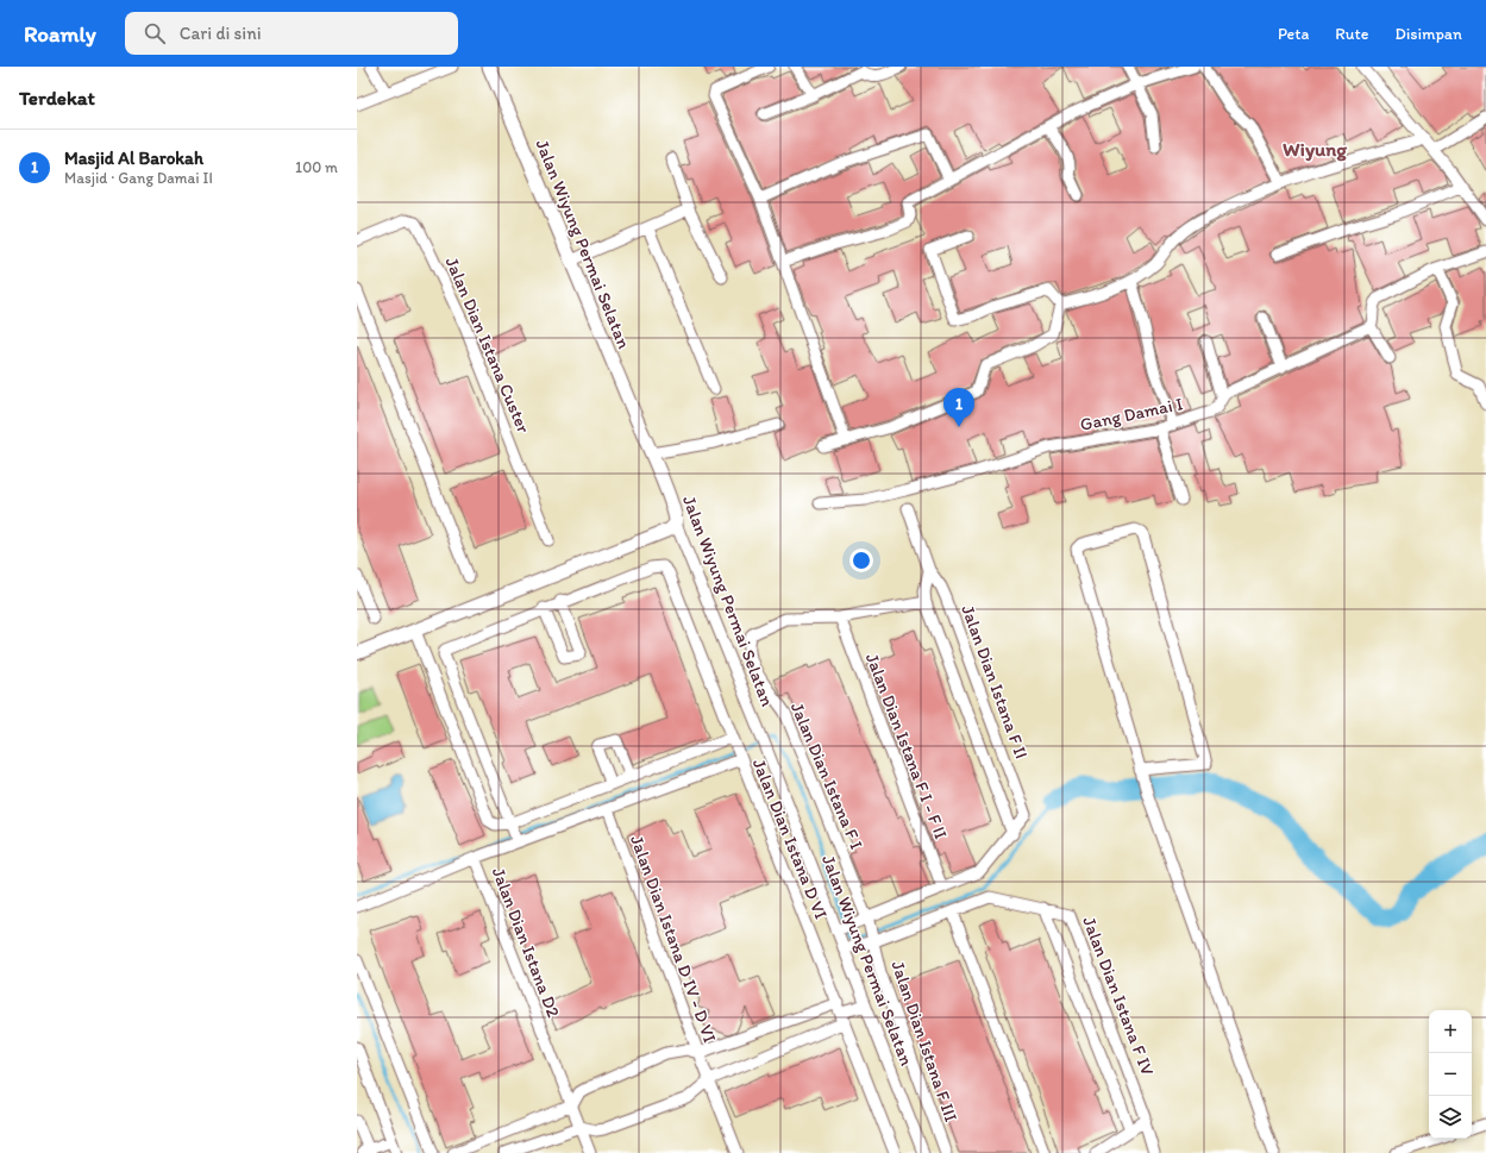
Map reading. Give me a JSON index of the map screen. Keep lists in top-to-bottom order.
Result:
{
  "streets": {
    "street": [
      "Jalan Wiyung Permai Selatan",
      "Jalan Dian Istana Custer",
      "Gang Damai I",
      "Jalan Dian Istana F II",
      "Jalan Dian Istana F I - F II",
      "Jalan Dian Istana F I",
      "Jalan Dian Istana D VI",
      "Jalan Dian Istana D IV - D VI",
      "Jalan Dian Istana D2",
      "Jalan Dian Istana F IV",
      "Jalan Dian Istana F III"
    ]
  },
  "crossings": [
    ["Jalan Wiyung Permai Selatan", "Jalan Dian Istana F II"],
    ["Jalan Wiyung Permai Selatan", "Jalan Dian Istana F IV"],
    ["Jalan Dian Istana F II", "Jalan Dian Istana F I - F II"],
    ["Jalan Dian Istana F II", "Jalan Dian Istana F I"],
    ["Jalan Dian Istana F I - F II", "Jalan Dian Istana F I"],
    ["Jalan Dian Istana F I", "Jalan Dian Istana F IV"],
    ["Jalan Dian Istana F I", "Jalan Dian Istana F III"],
    ["Jalan Dian Istana D VI", "Jalan Dian Istana D IV - D VI"],
    ["Jalan Dian Istana D VI", "Jalan Dian Istana D2"],
    ["Jalan Dian Istana F IV", "Jalan Dian Istana F III"]
  ],
  "districts": ["Wiyung"],
  "page": {
    "header": "Roamly",
    "search": "Cari di sini",
    "nav": ["Peta", "Rute", "Disimpan"],
    "heading": "Terdekat",
    "list": [
      {
        "mark": "1",
        "name": "Masjid Al Barokah",
        "note": "Masjid · Gang Damai II",
        "value": "100 m"
      }
    ],
    "pins": "1",
    "map_buttons": ["+", "−"]
  }
}
